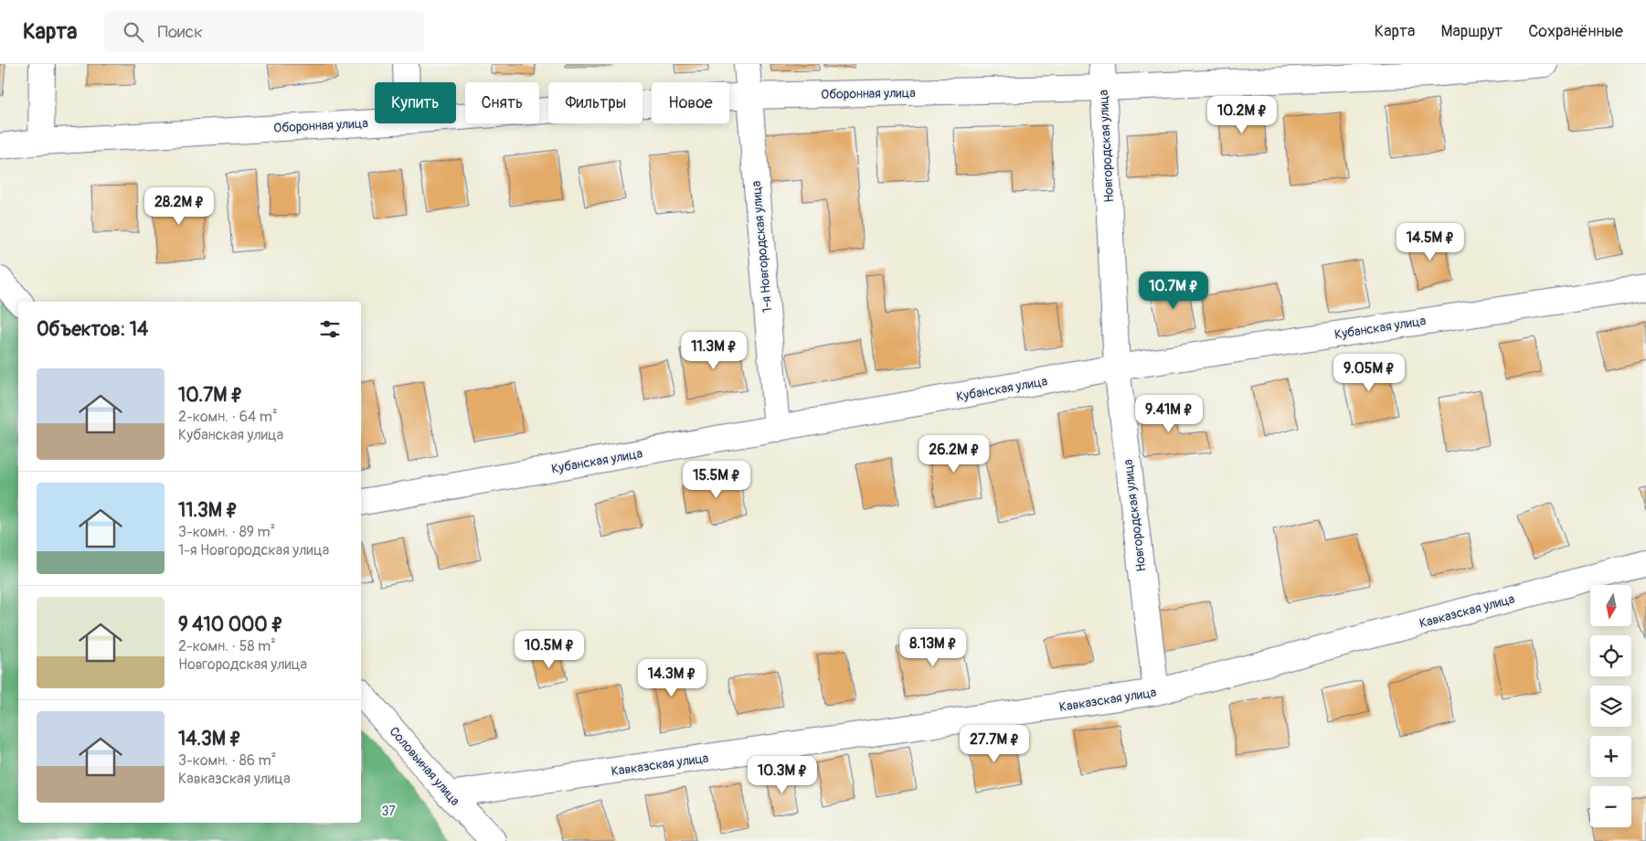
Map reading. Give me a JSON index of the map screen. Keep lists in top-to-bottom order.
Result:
{
  "streets": {
    "street": [
      "Оборонная улица",
      "Новгородская улица",
      "1-я Новгородская улица",
      "Кубанская улица",
      "Кавказская улица",
      "Соловьиная улица"
    ]
  },
  "crossings": [
    ["Оборонная улица", "Новгородская улица"],
    ["Оборонная улица", "1-я Новгородская улица"],
    ["Новгородская улица", "Кубанская улица"],
    ["Новгородская улица", "Кавказская улица"],
    ["1-я Новгородская улица", "Кубанская улица"],
    ["Кавказская улица", "Соловьиная улица"]
  ],
  "parks": ["37"],
  "north": "bottom",
  "page": {
    "header": "Карта",
    "search": "Поиск",
    "nav": ["Карта", "Маршрут", "Сохранённые"],
    "chip": [
      "Купить",
      "Снять",
      "Фильтры",
      "Новое"
    ],
    "price": [
      "10.2M ₽",
      "28.2M ₽",
      "14.5M ₽",
      "10.7M ₽",
      "11.3M ₽",
      "9.05M ₽",
      "9.41M ₽",
      "26.2M ₽",
      "15.5M ₽",
      "8.13M ₽",
      "10.5M ₽",
      "14.3M ₽",
      "27.7M ₽",
      "10.3M ₽"
    ],
    "heading": "Объектов: 14",
    "list": [
      {
        "name": "10.7M ₽",
        "note": "2-комн. · 64 m² · Кубанская улица"
      },
      {
        "name": "11.3M ₽",
        "note": "3-комн. · 89 m² · 1-я Новгородская улица"
      },
      {
        "name": "9 410 000 ₽",
        "note": "2-комн. · 58 m² · Новгородская улица"
      },
      {
        "name": "14.3M ₽",
        "note": "3-комн. · 86 m² · Кавказская улица"
      }
    ],
    "map_buttons": ["+", "−"]
  }
}
